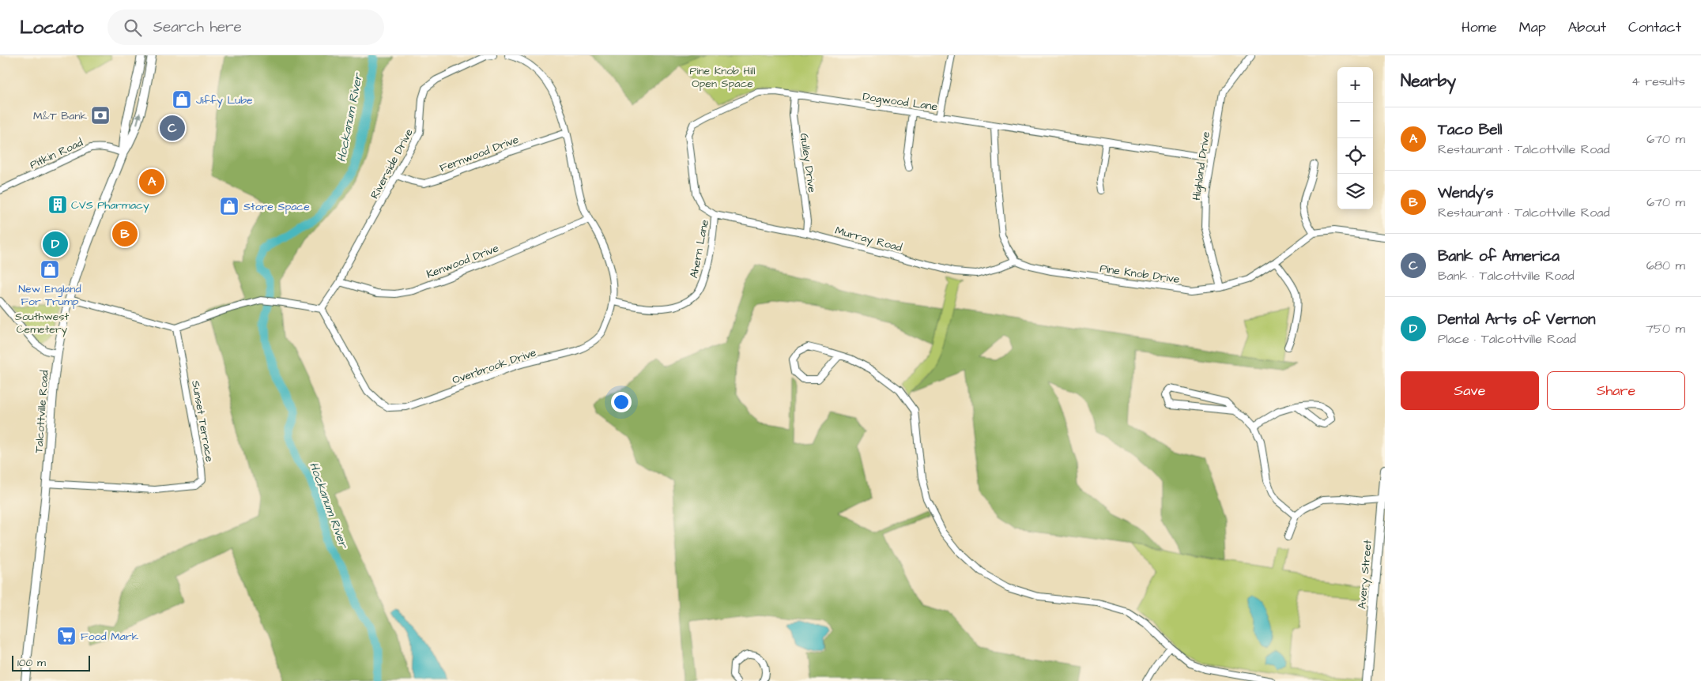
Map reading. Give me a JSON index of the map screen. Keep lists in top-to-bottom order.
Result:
{
  "streets": {
    "main road": ["Talcottville Road", "Avery Street"],
    "street": [
      "Dogwood Lane",
      "Pitkin Road",
      "Fernwood Drive",
      "Gulley Drive",
      "Riverside Drive",
      "Highland Drive",
      "Murray Road",
      "Ahern Lane",
      "Kenwood Drive",
      "Pine Knob Drive",
      "Overbrook Drive",
      "Sunset Terrace"
    ]
  },
  "crossings": [
    ["Dogwood Lane", "Gulley Drive"],
    ["Dogwood Lane", "Highland Drive"],
    ["Dogwood Lane", "Murray Road"],
    ["Dogwood Lane", "Ahern Lane"],
    ["Pitkin Road", "Talcottville Road"],
    ["Fernwood Drive", "Riverside Drive"],
    ["Gulley Drive", "Murray Road"],
    ["Riverside Drive", "Kenwood Drive"],
    ["Riverside Drive", "Overbrook Drive"],
    ["Highland Drive", "Pine Knob Drive"],
    ["Murray Road", "Ahern Lane"],
    ["Murray Road", "Pine Knob Drive"],
    ["Ahern Lane", "Overbrook Drive"],
    ["Kenwood Drive", "Overbrook Drive"],
    ["Talcottville Road", "Sunset Terrace"]
  ],
  "water": ["Hockanum River"],
  "parks": ["Pine Knob Hill Open Space", "Southwest Cemetery"],
  "places": {
    "shop": ["Jiffy Lube", "Store Space", "New England For Trump"],
    "bank": ["M&T Bank"],
    "building": ["CVS Pharmacy"],
    "supermarket": ["Food Mark"]
  },
  "scale_bar": "100 m",
  "page": {
    "header": "Locato",
    "search": "Search here",
    "nav": [
      "Home",
      "Map",
      "About",
      "Contact"
    ],
    "heading": ["Nearby", "4 results"],
    "map_buttons": ["+", "−"],
    "list": [
      {
        "mark": "A",
        "name": "Taco Bell",
        "note": "Restaurant · Talcottville Road",
        "value": "670 m"
      },
      {
        "mark": "B",
        "name": "Wendy's",
        "note": "Restaurant · Talcottville Road",
        "value": "670 m"
      },
      {
        "mark": "C",
        "name": "Bank of America",
        "note": "Bank · Talcottville Road",
        "value": "680 m"
      },
      {
        "mark": "D",
        "name": "Dental Arts of Vernon",
        "note": "Place · Talcottville Road",
        "value": "750 m"
      }
    ],
    "pins": [
      "C",
      "A",
      "B",
      "D"
    ],
    "buttons": ["Save", "Share"],
    "scale": "100 m"
  }
}
